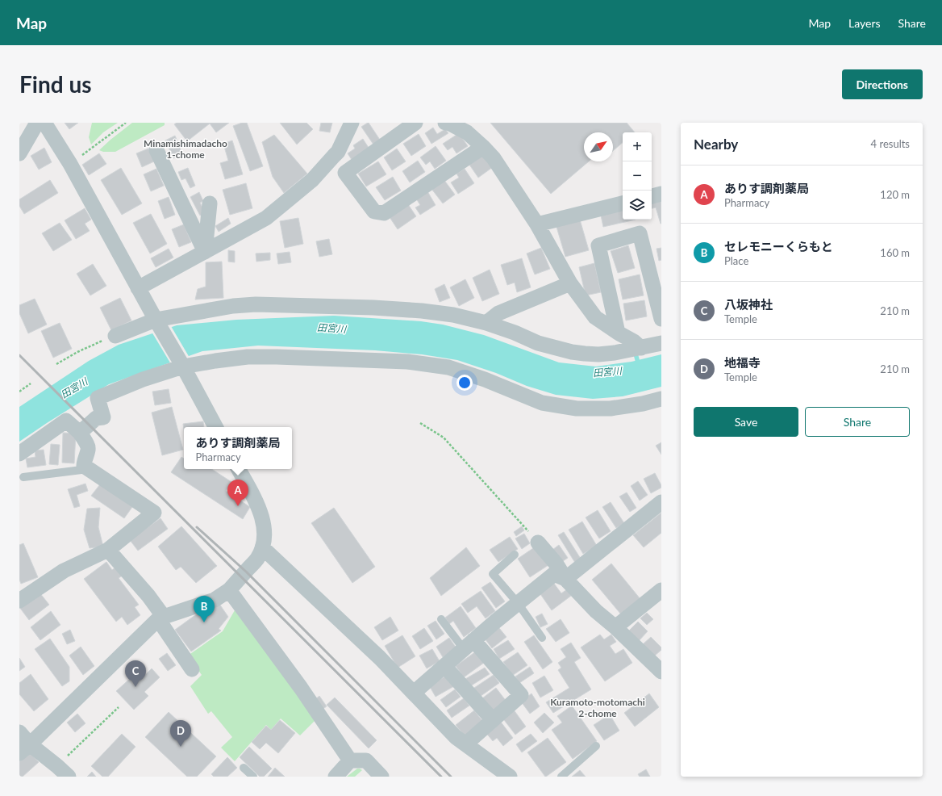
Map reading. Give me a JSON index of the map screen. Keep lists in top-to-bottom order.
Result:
{
  "districts": ["Minamishimadacho 1-chome", "Kuramoto-motomachi 2-chome"],
  "water": ["田宮川"],
  "north": "top right",
  "page": {
    "header": "Map",
    "nav": ["Map", "Layers", "Share"],
    "buttons": [
      "Directions",
      ["Save", "Share"]
    ],
    "title": "Find us",
    "heading": ["Nearby", "4 results"],
    "map_buttons": ["+", "−"],
    "list": [
      {
        "mark": "A",
        "name": "ありす調剤薬局",
        "note": "Pharmacy",
        "value": "120 m"
      },
      {
        "mark": "B",
        "name": "セレモニーくらもと",
        "note": "Place",
        "value": "160 m"
      },
      {
        "mark": "C",
        "name": "八坂神社",
        "note": "Temple",
        "value": "210 m"
      },
      {
        "mark": "D",
        "name": "地福寺",
        "note": "Temple",
        "value": "210 m"
      }
    ],
    "popup": ["ありす調剤薬局", "Pharmacy"],
    "pins": [
      "A",
      "B",
      "C",
      "D"
    ]
  }
}
